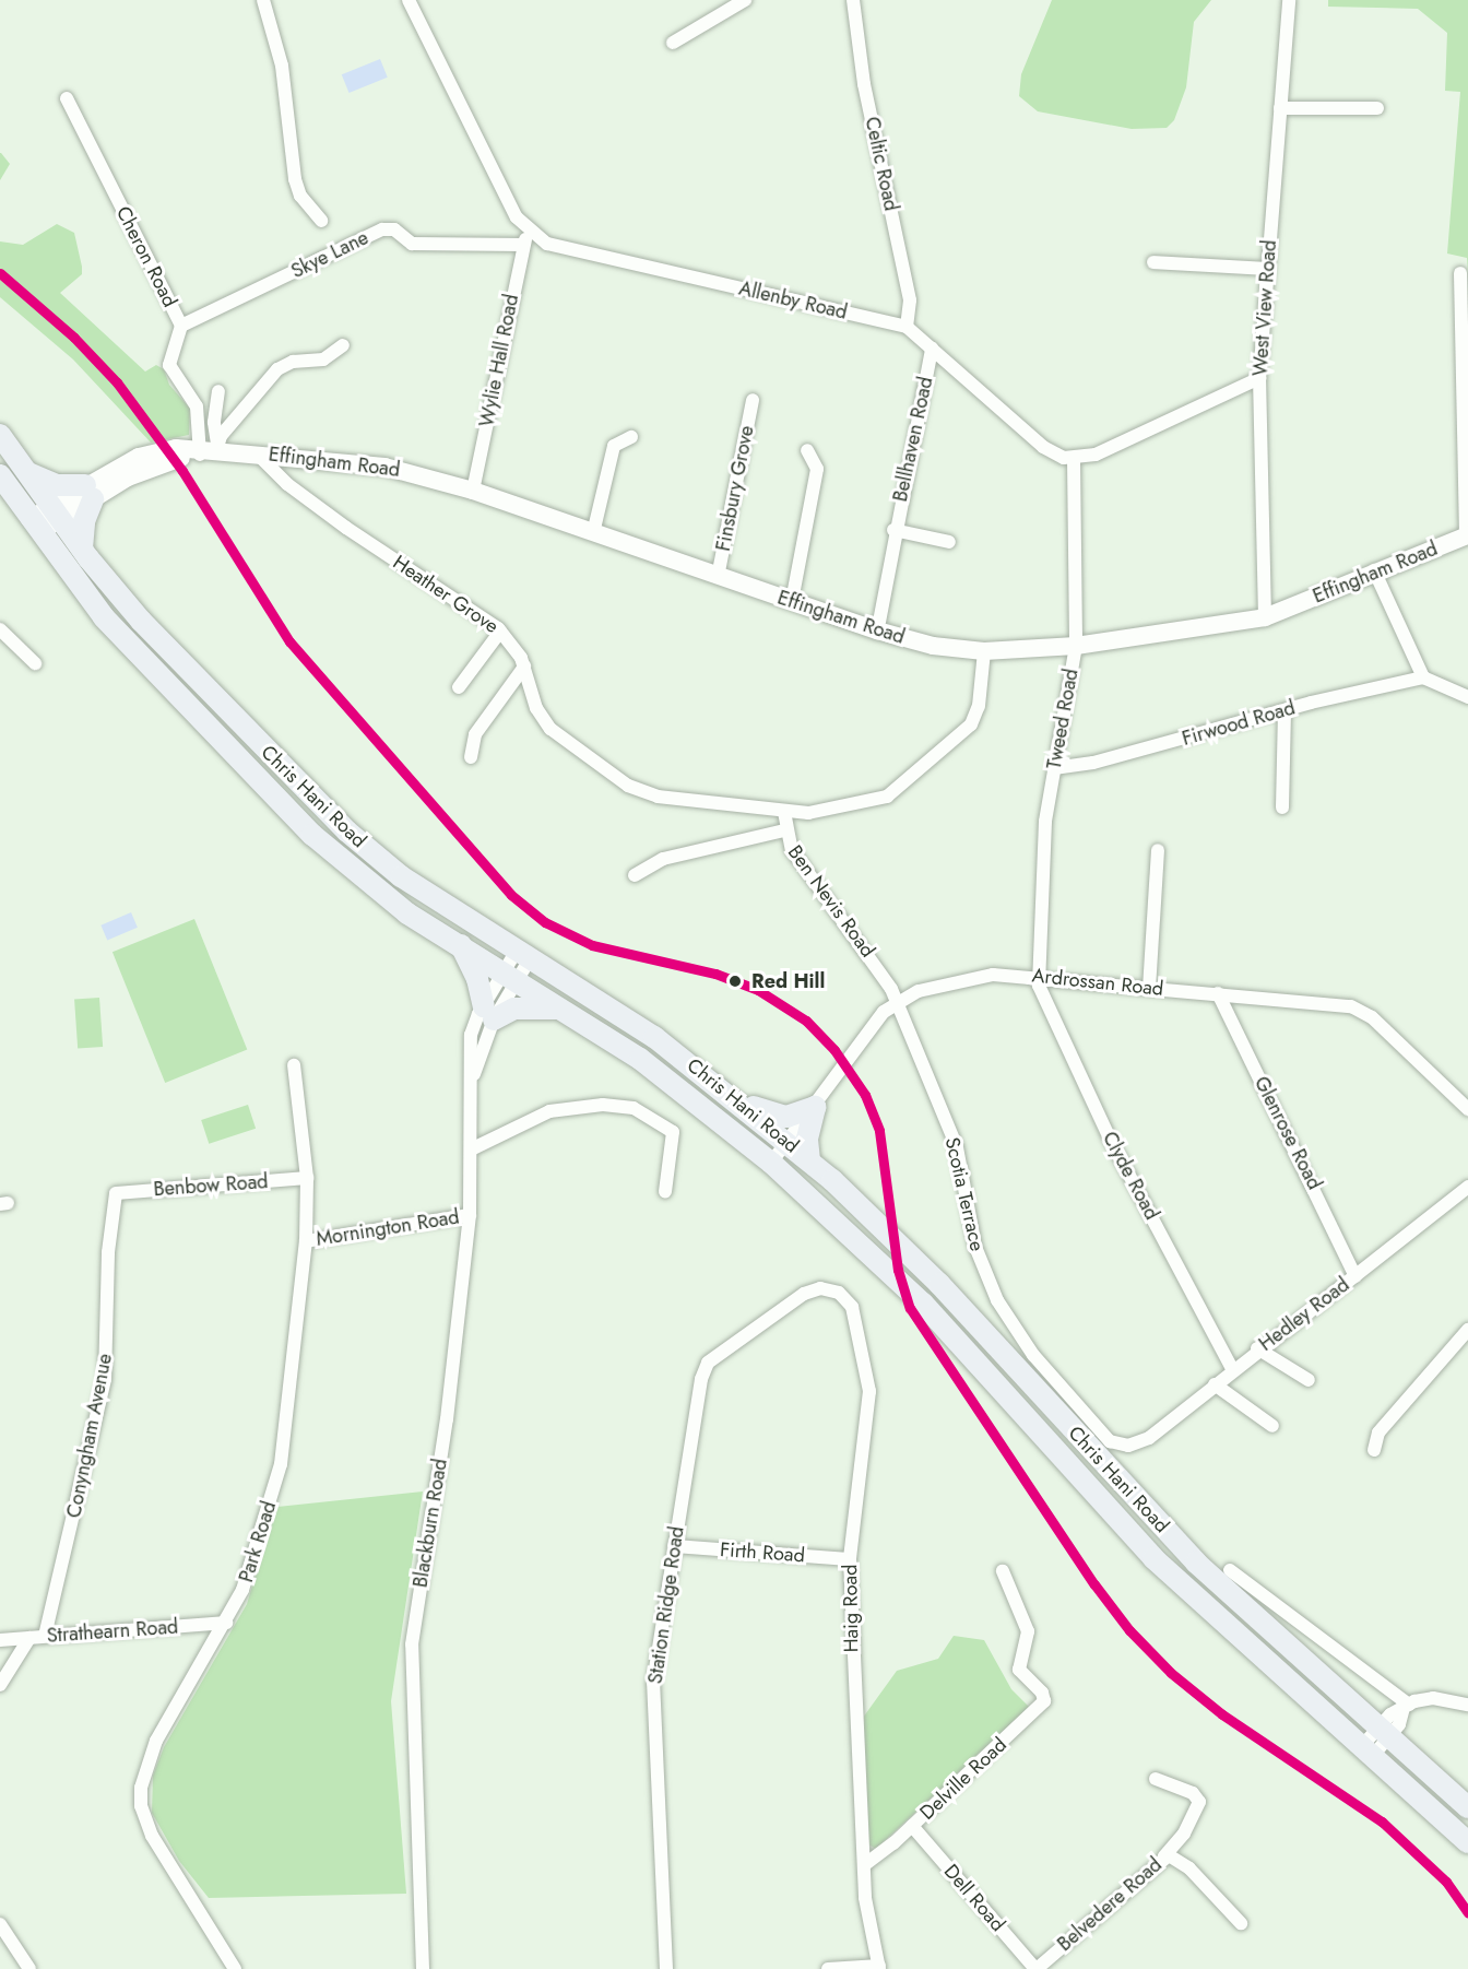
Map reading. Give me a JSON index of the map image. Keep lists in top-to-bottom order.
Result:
{
  "streets": {
    "main road": ["Chris Hani Road"],
    "street": [
      "Celtic Road",
      "Skye Lane",
      "Cheron Road",
      "Allenby Road",
      "West View Road",
      "Wylie Hall Road",
      "Bellhaven Road",
      "Effingham Road",
      "Finsbury Grove",
      "Heather Grove",
      "Tweed Road",
      "Firwood Road",
      "Ben Nevis Road",
      "Ardrossan Road",
      "Glenrose Road",
      "Clyde Road",
      "Benbow Road",
      "Scotia Terrace",
      "Mornington Road",
      "Hedley Road",
      "Conyngham Avenue",
      "Blackburn Road",
      "Park Road",
      "Firth Road",
      "Station Ridge Road",
      "Haig Road",
      "Strathearn Road",
      "Delville Road",
      "Dell Road",
      "Belvedere Road"
    ]
  },
  "crossings": [
    ["Celtic Road", "Allenby Road"],
    ["Skye Lane", "Cheron Road"],
    ["Skye Lane", "Wylie Hall Road"],
    ["Cheron Road", "Effingham Road"],
    ["Allenby Road", "Wylie Hall Road"],
    ["Allenby Road", "Bellhaven Road"],
    ["Allenby Road", "Tweed Road"],
    ["West View Road", "Effingham Road"],
    ["Wylie Hall Road", "Effingham Road"],
    ["Effingham Road", "Finsbury Grove"],
    ["Effingham Road", "Heather Grove"],
    ["Effingham Road", "Tweed Road"],
    ["Effingham Road", "Chris Hani Road"],
    ["Effingham Road", "Ben Nevis Road"],
    ["Heather Grove", "Ben Nevis Road"],
    ["Tweed Road", "Firwood Road"],
    ["Tweed Road", "Ardrossan Road"],
    ["Tweed Road", "Clyde Road"],
    ["Chris Hani Road", "Ardrossan Road"],
    ["Chris Hani Road", "Blackburn Road"],
    ["Ben Nevis Road", "Ardrossan Road"],
    ["Ben Nevis Road", "Scotia Terrace"],
    ["Ardrossan Road", "Glenrose Road"],
    ["Ardrossan Road", "Clyde Road"],
    ["Ardrossan Road", "Scotia Terrace"],
    ["Glenrose Road", "Hedley Road"],
    ["Clyde Road", "Hedley Road"],
    ["Benbow Road", "Conyngham Avenue"],
    ["Benbow Road", "Park Road"],
    ["Scotia Terrace", "Hedley Road"],
    ["Mornington Road", "Blackburn Road"],
    ["Mornington Road", "Park Road"],
    ["Conyngham Avenue", "Strathearn Road"],
    ["Park Road", "Strathearn Road"],
    ["Firth Road", "Station Ridge Road"],
    ["Firth Road", "Haig Road"],
    ["Station Ridge Road", "Haig Road"],
    ["Haig Road", "Delville Road"],
    ["Delville Road", "Dell Road"],
    ["Dell Road", "Belvedere Road"]
  ],
  "places": ["Red Hill"]
}
